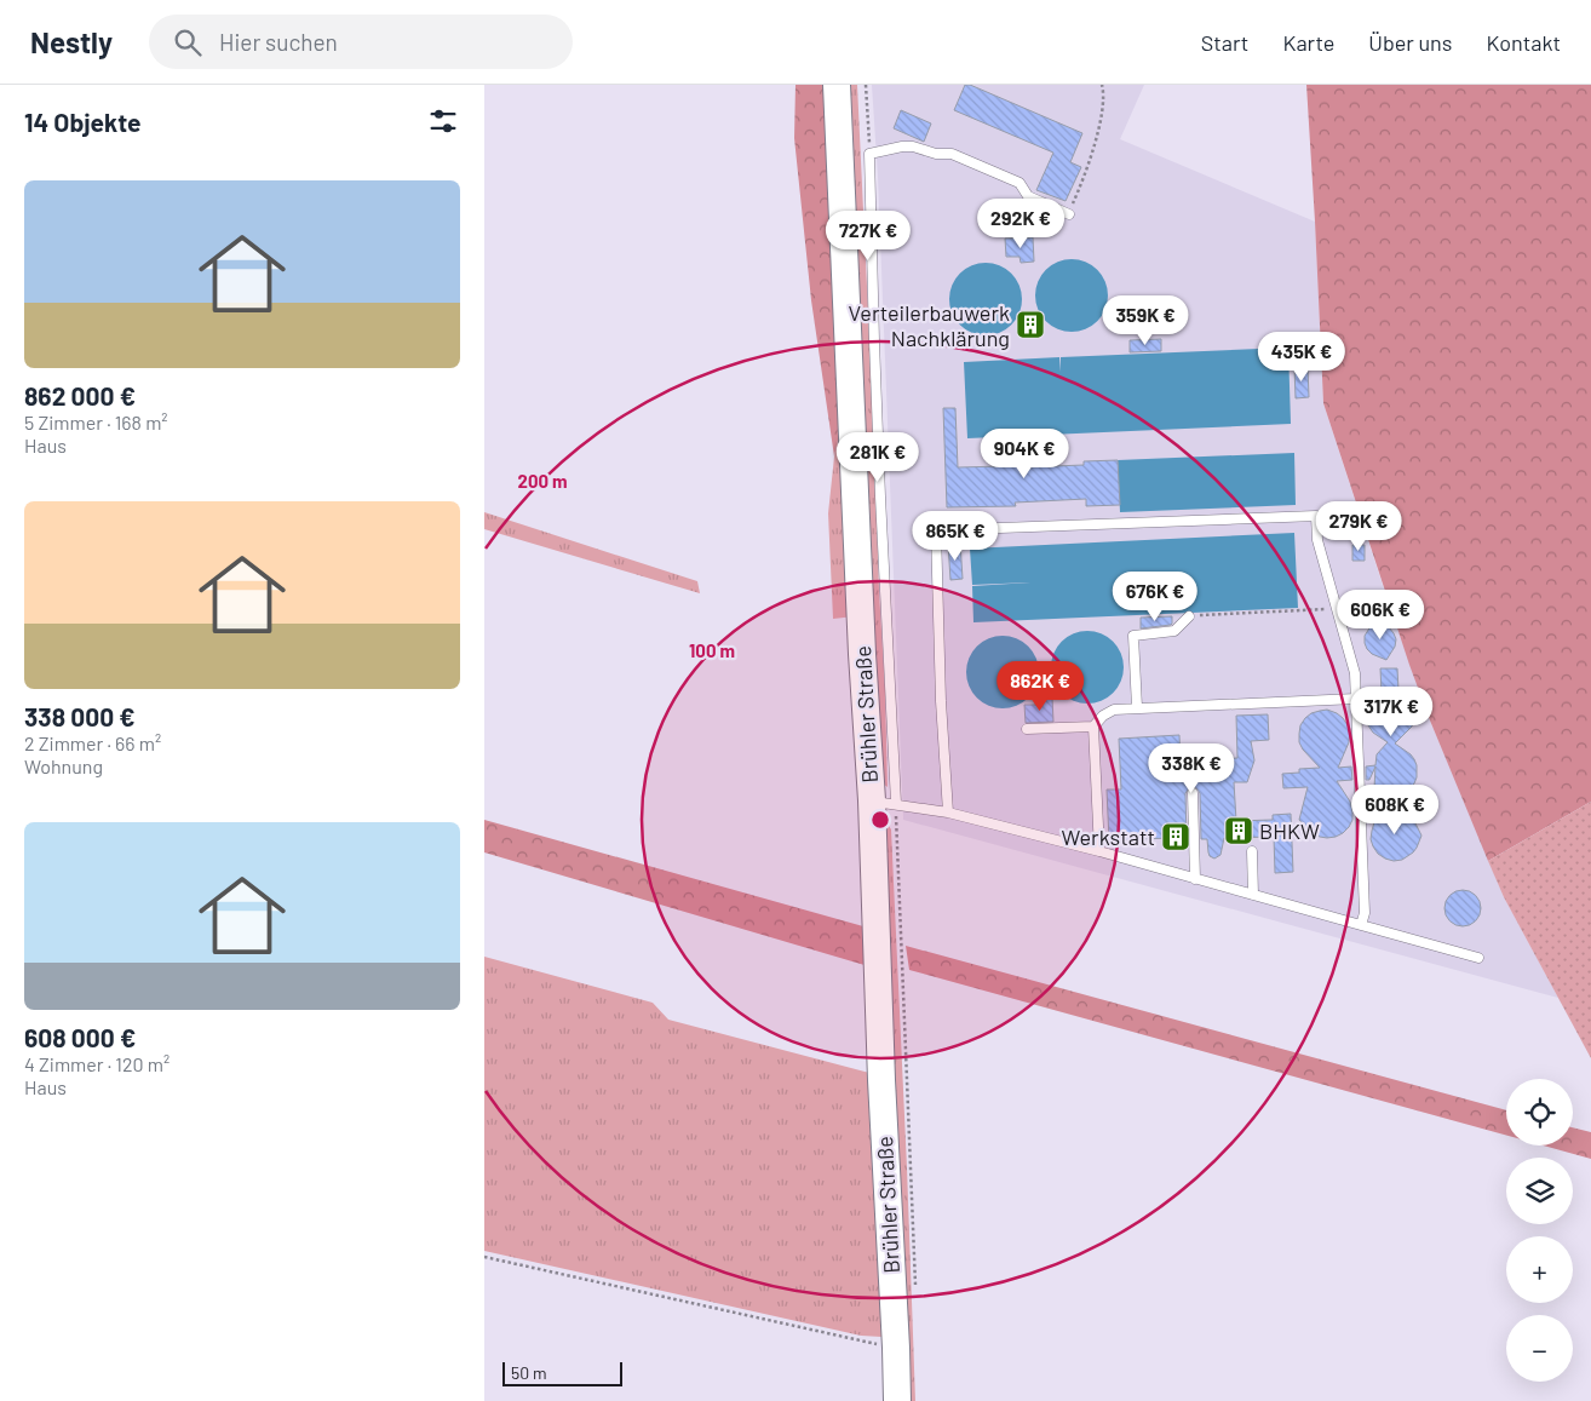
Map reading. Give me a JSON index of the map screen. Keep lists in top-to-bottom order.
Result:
{
  "streets": {
    "street": ["Brühler Straße"]
  },
  "places": {
    "building": ["Verteilerbauwerk Nachklärung", "BHKW", "Werkstatt"]
  },
  "scale_bar": "50 m",
  "page": {
    "header": "Nestly",
    "search": "Hier suchen",
    "nav": [
      "Start",
      "Karte",
      "Über uns",
      "Kontakt"
    ],
    "heading": "14 Objekte",
    "list": [
      {
        "name": "862 000 €",
        "note": "5 Zimmer · 168 m² · Haus"
      },
      {
        "name": "338 000 €",
        "note": "2 Zimmer · 66 m² · Wohnung"
      },
      {
        "name": "608 000 €",
        "note": "4 Zimmer · 120 m² · Haus"
      }
    ],
    "price": [
      "292K €",
      "727K €",
      "359K €",
      "435K €",
      "904K €",
      "281K €",
      "279K €",
      "865K €",
      "676K €",
      "606K €",
      "862K €",
      "317K €",
      "338K €",
      "608K €"
    ],
    "map_buttons": ["+", "−"],
    "scale": "50 m"
  },
  "rings": ["200 m", "100 m"]
}
